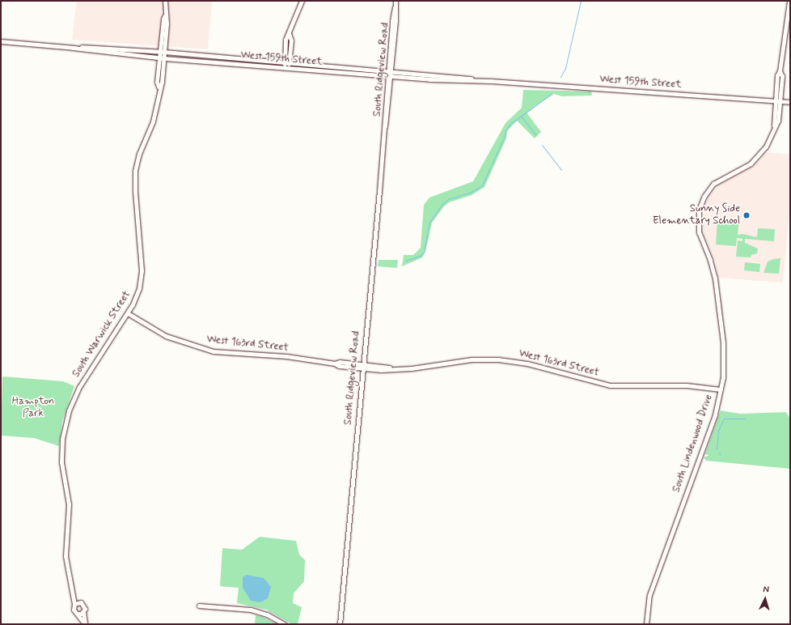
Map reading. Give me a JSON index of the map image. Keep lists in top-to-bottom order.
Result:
{
  "streets": {
    "street": [
      "West 159th Street",
      "South Ridgeview Road",
      "South Warwick Street",
      "West 163rd Street",
      "South Lindenwood Drive"
    ]
  },
  "crossings": [
    ["West 159th Street", "South Ridgeview Road"],
    ["West 159th Street", "South Warwick Street"],
    ["West 159th Street", "South Lindenwood Drive"],
    ["South Ridgeview Road", "West 163rd Street"],
    ["South Warwick Street", "West 163rd Street"],
    ["West 163rd Street", "South Lindenwood Drive"]
  ],
  "parks": ["Hampton Park"],
  "places": ["Sunny Side Elementary School"],
  "north": "top"
}
